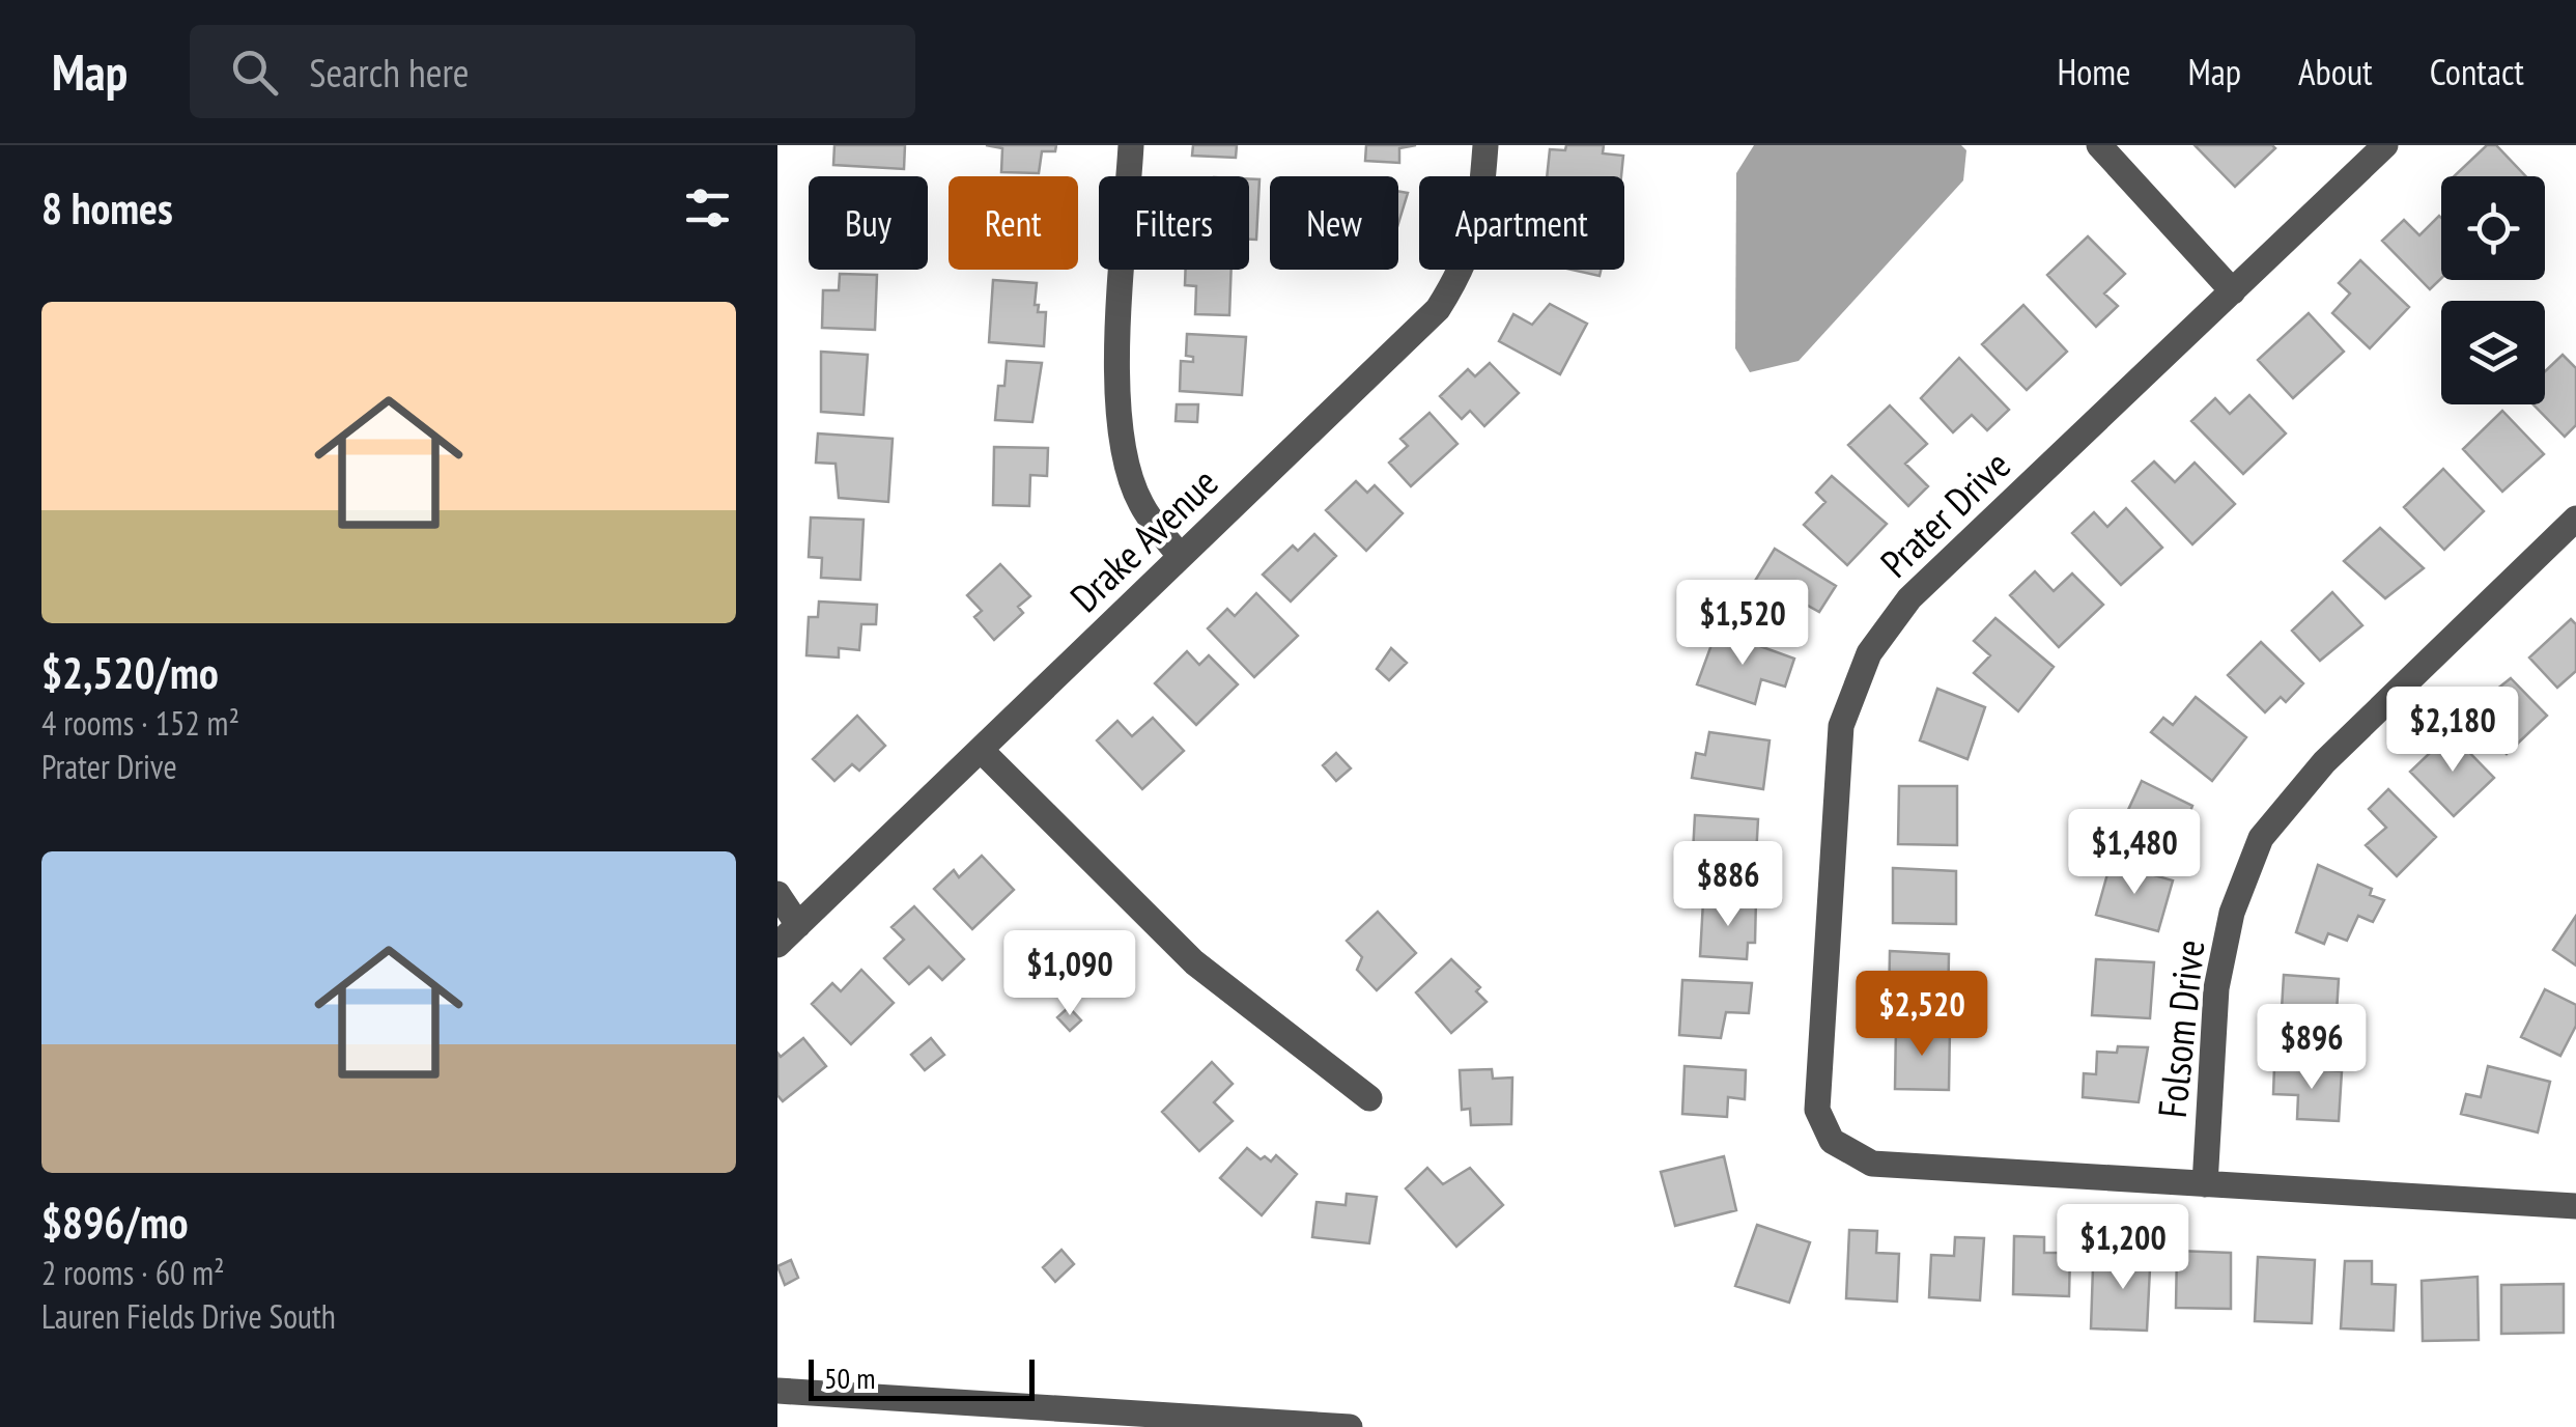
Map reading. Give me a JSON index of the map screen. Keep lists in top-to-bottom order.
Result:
{
  "streets": {
    "street": ["Prater Drive", "Drake Avenue", "Folsom Drive"]
  },
  "crossings": [
    ["Prater Drive", "Folsom Drive"]
  ],
  "scale_bar": "50 m",
  "page": {
    "header": "Map",
    "search": "Search here",
    "nav": [
      "Home",
      "Map",
      "About",
      "Contact"
    ],
    "heading": "8 homes",
    "chip": [
      "Buy",
      "Rent",
      "Filters",
      "New",
      "Apartment"
    ],
    "list": [
      {
        "name": "$2,520/mo",
        "note": "4 rooms · 152 m² · Prater Drive"
      },
      {
        "name": "$896/mo",
        "note": "2 rooms · 60 m² · Lauren Fields Drive South"
      }
    ],
    "price": [
      "$1,520",
      "$2,180",
      "$1,480",
      "$886",
      "$1,090",
      "$2,520",
      "$896",
      "$1,200"
    ],
    "scale": "50 m"
  }
}
